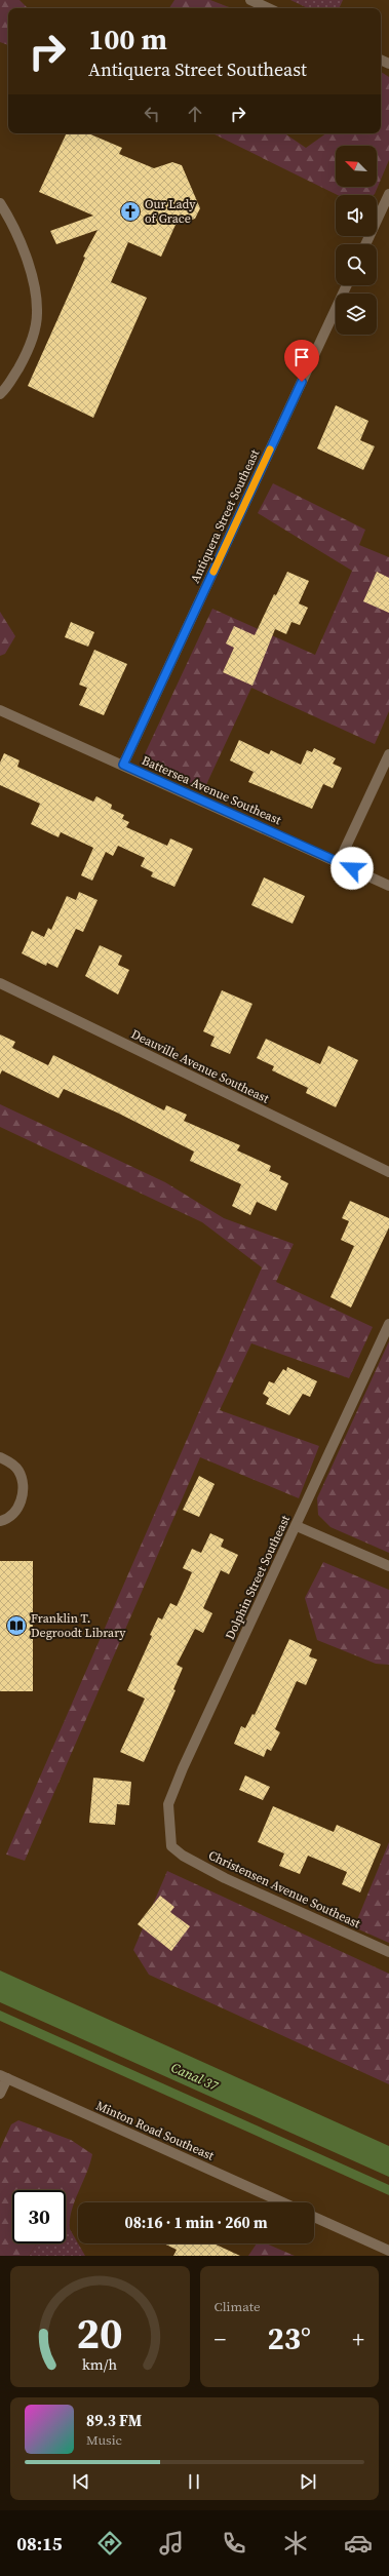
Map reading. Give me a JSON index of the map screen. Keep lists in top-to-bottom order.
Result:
{
  "streets": {
    "street": [
      "Antiquera Street Southeast",
      "Battersea Avenue Southeast",
      "Deauville Avenue Southeast",
      "Dolphin Street Southeast",
      "Christensen Avenue Southeast",
      "Minton Road Southeast"
    ]
  },
  "crossings": [
    ["Antiquera Street Southeast", "Battersea Avenue Southeast"],
    ["Dolphin Street Southeast", "Christensen Avenue Southeast"]
  ],
  "water": ["Canal 37"],
  "places": {
    "church": ["Our Lady of Grace"],
    "library": ["Franklin T. Degroodt Library"]
  },
  "north": "top left",
  "page": {
    "turn": ["100 m", "Antiquera Street Southeast"],
    "limit": "30",
    "trip": "08:16 · 1 min · 260 m",
    "tile": "Climate",
    "heat": ["−", "23°", "+"],
    "song": ["89.3 FM", "Music"],
    "tabs": "08:15",
    "gauge": ["20", "km/h"]
  }
}
